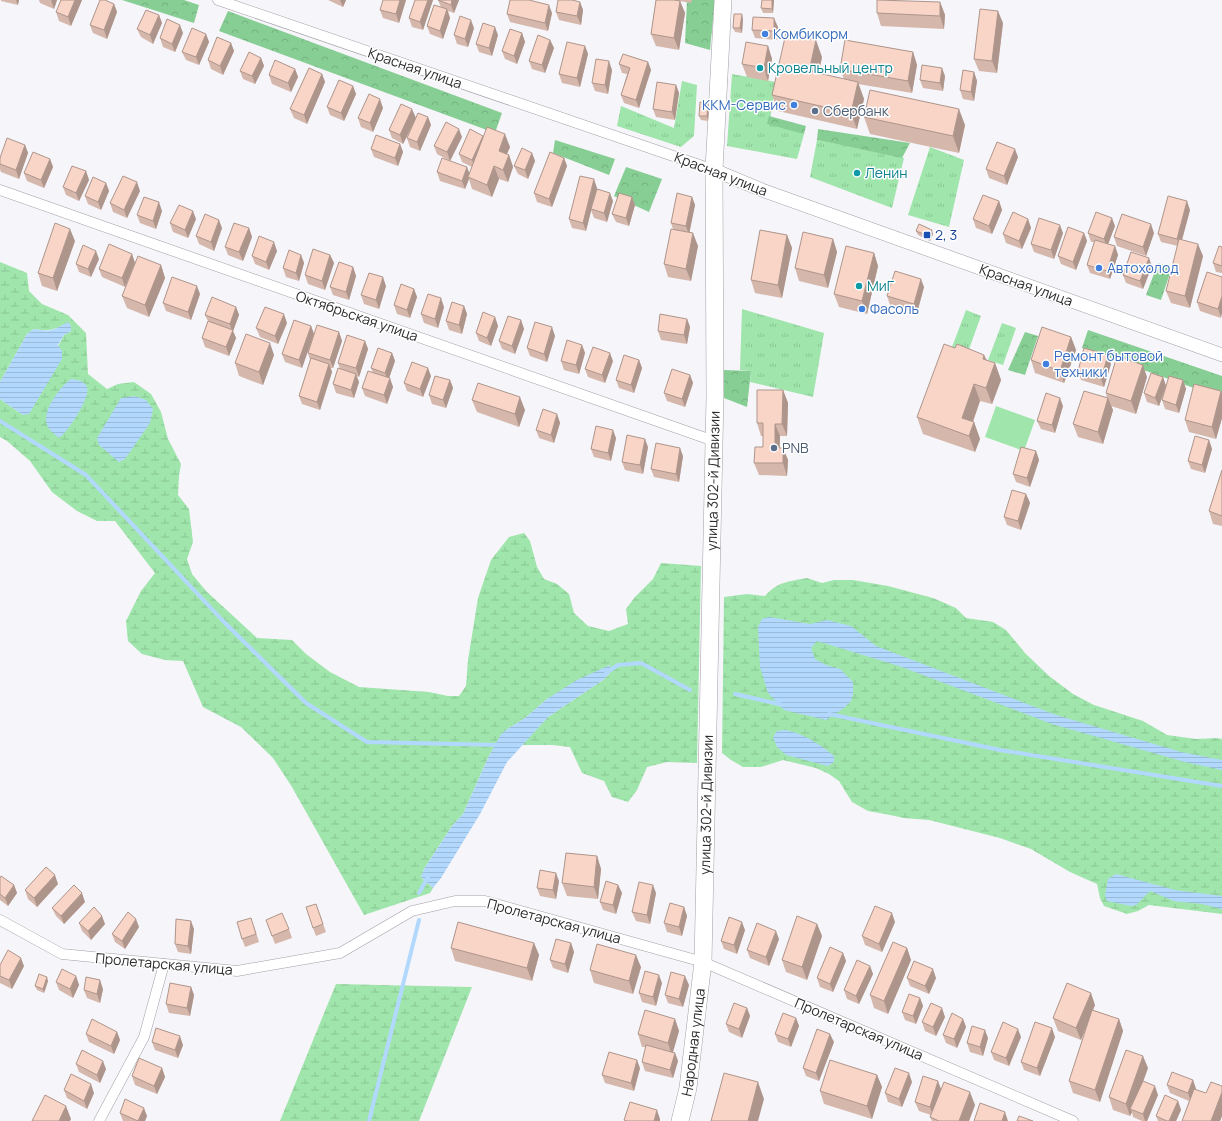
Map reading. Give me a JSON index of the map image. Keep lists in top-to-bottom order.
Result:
{
  "streets": {
    "main road": ["улица 302-й Дивизии", "Народная улица"],
    "street": ["Красная улица", "Октябрьская улица", "Пролетарская улица"]
  },
  "crossings": [
    ["Красная улица", "улица 302-й Дивизии"],
    ["Октябрьская улица", "улица 302-й Дивизии"],
    ["улица 302-й Дивизии", "Пролетарская улица"],
    ["улица 302-й Дивизии", "Народная улица"],
    ["Пролетарская улица", "Народная улица"]
  ],
  "places": {
    "other": [
      "Комбикорм",
      "Кровельный центр",
      "ККМ-Сервис",
      "Сбербанк",
      "Ленин",
      "Автохолод",
      "МиГ",
      "Фасоль",
      "Ремонт бытовой техники",
      "PNB"
    ],
    "transit": ["2, 3"]
  }
}
